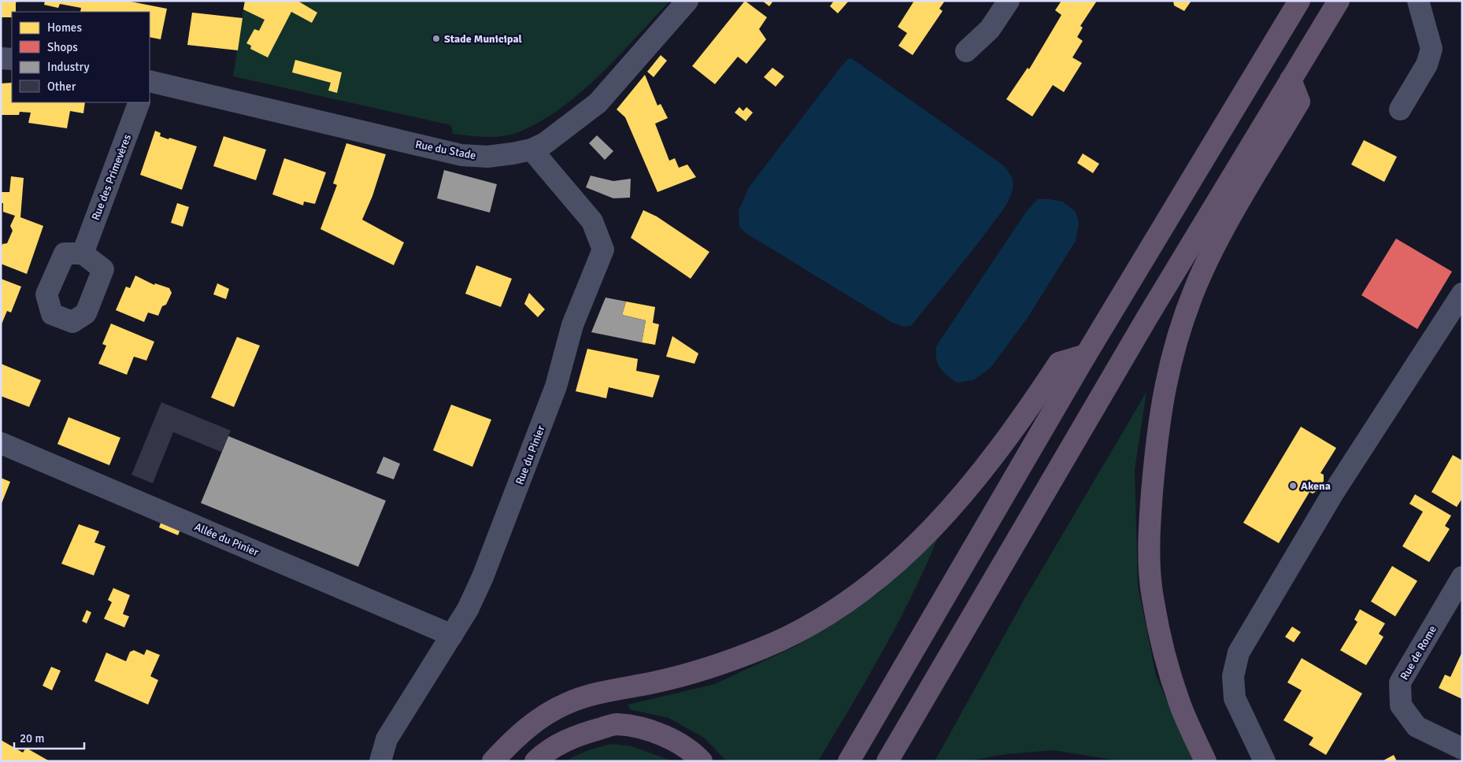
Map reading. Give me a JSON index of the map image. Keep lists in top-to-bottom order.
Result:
{
  "streets": {
    "street": [
      "Rue du Stade",
      "Rue des Primevères",
      "Rue du Pinier",
      "Allée du Pinier",
      "Rue de Rome"
    ]
  },
  "crossings": [
    ["Rue du Stade", "Rue du Pinier"],
    ["Rue du Pinier", "Allée du Pinier"]
  ],
  "places": ["Stade Municipal", "Akena"],
  "legend": [
    "Homes",
    "Shops",
    "Industry",
    "Other"
  ],
  "scale_bar": "20 m"
}
